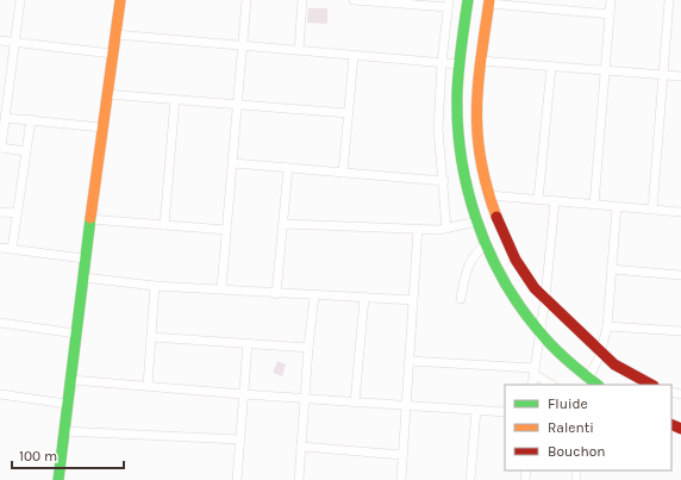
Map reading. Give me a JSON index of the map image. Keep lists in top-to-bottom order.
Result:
{
  "legend": ["Fluide", "Ralenti", "Bouchon"],
  "scale_bar": "100 m"
}
